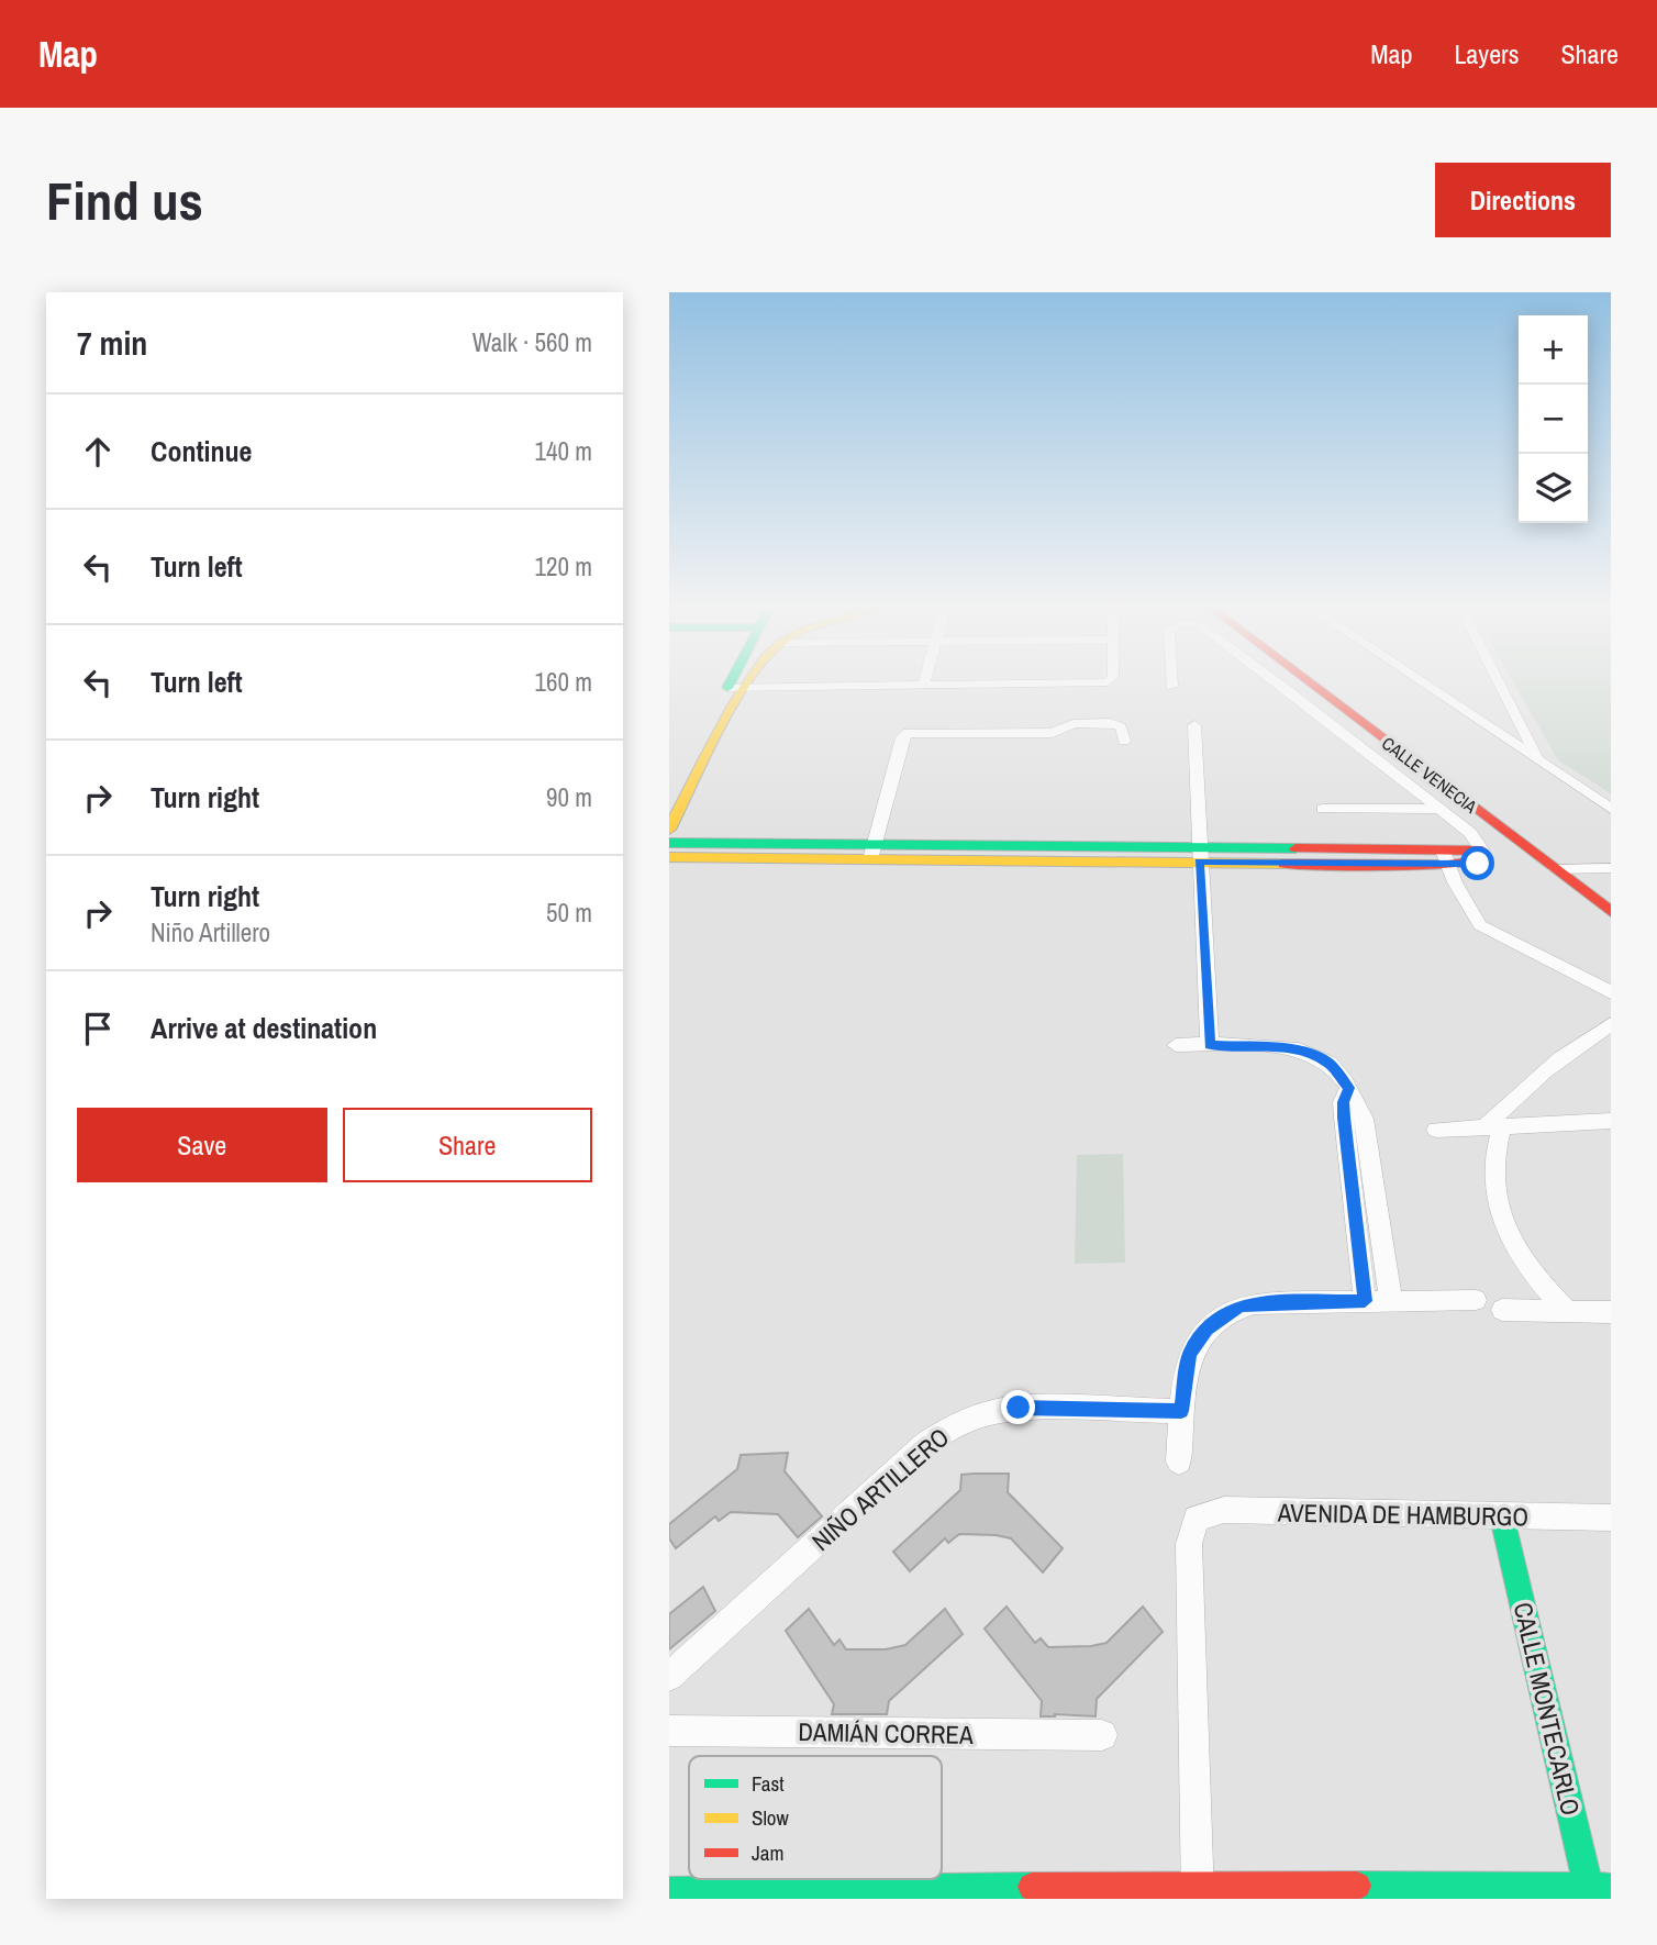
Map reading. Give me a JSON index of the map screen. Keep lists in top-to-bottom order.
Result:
{
  "streets": {
    "street": [
      "CALLE VENECIA",
      "NIÑO ARTILLERO",
      "AVENIDA DE HAMBURGO",
      "CALLE MONTECARLO",
      "DAMIÁN CORREA"
    ]
  },
  "crossings": [
    ["AVENIDA DE HAMBURGO", "CALLE MONTECARLO"]
  ],
  "legend": ["Fast", "Slow", "Jam"],
  "page": {
    "header": "Map",
    "nav": ["Map", "Layers", "Share"],
    "buttons": [
      "Directions",
      ["Save", "Share"]
    ],
    "title": "Find us",
    "heading": ["7 min", "Walk · 560 m"],
    "map_buttons": ["+", "−"],
    "list": [
      ["Continue", "140 m"],
      ["Turn left", "120 m"],
      ["Turn left", "160 m"],
      ["Turn right", "90 m"],
      ["Turn right", "Niño Artillero", "50 m"],
      "Arrive at destination"
    ]
  }
}
